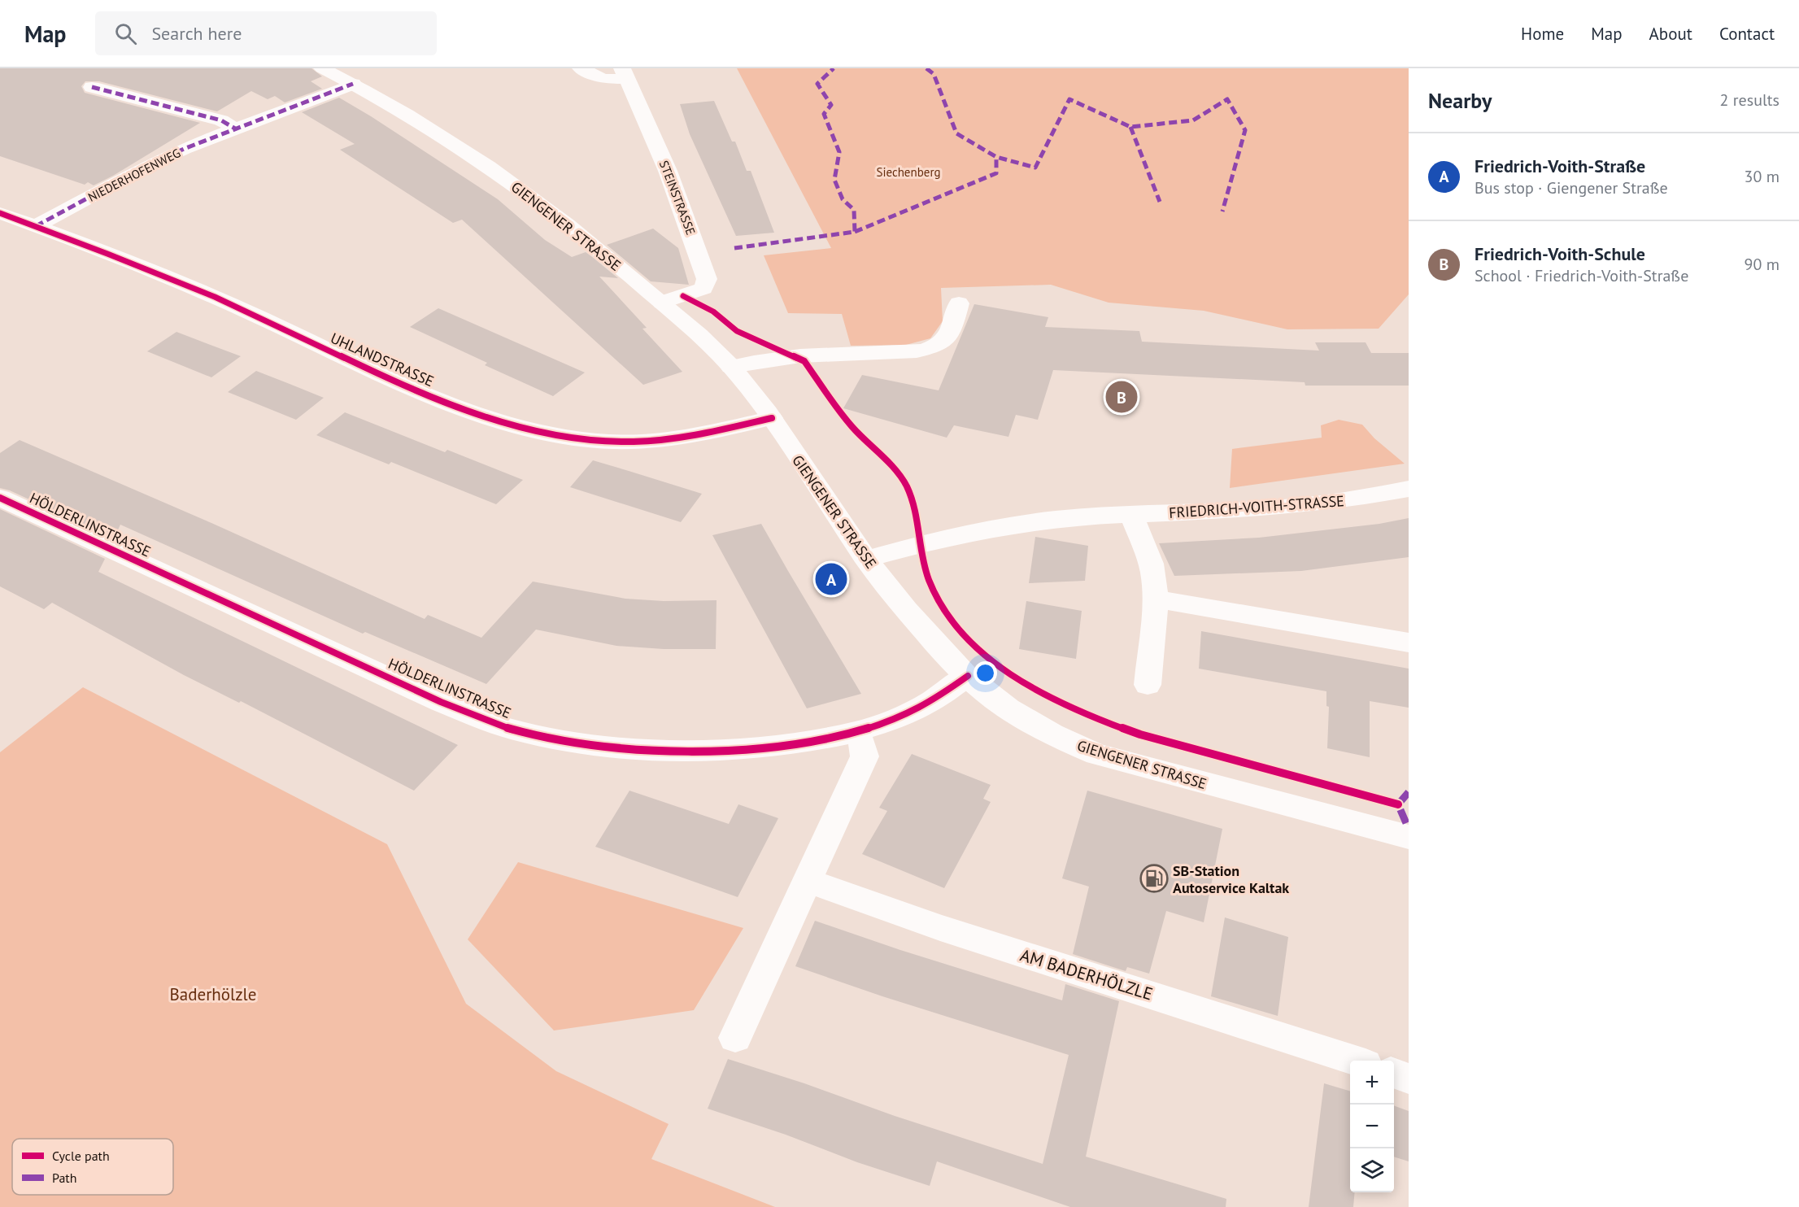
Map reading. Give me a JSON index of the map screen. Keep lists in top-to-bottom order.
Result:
{
  "streets": {
    "street": [
      "NIEDERHOFENWEG",
      "STEINSTRASSE",
      "GIENGENER STRASSE",
      "UHLANDSTRASSE",
      "FRIEDRICH-VOITH-STRASSE",
      "HÖLDERLINSTRASSE",
      "AM BADERHÖLZLE"
    ]
  },
  "crossings": [
    ["NIEDERHOFENWEG", "GIENGENER STRASSE"],
    ["NIEDERHOFENWEG", "UHLANDSTRASSE"],
    ["STEINSTRASSE", "GIENGENER STRASSE"],
    ["GIENGENER STRASSE", "UHLANDSTRASSE"],
    ["GIENGENER STRASSE", "FRIEDRICH-VOITH-STRASSE"],
    ["GIENGENER STRASSE", "HÖLDERLINSTRASSE"]
  ],
  "parks": ["Siechenberg", "Baderhölzle"],
  "places": {
    "fuel station": ["SB-Station Autoservice Kaltak"]
  },
  "legend": ["Cycle path", "Path"],
  "page": {
    "header": "Map",
    "search": "Search here",
    "nav": [
      "Home",
      "Map",
      "About",
      "Contact"
    ],
    "heading": ["Nearby", "2 results"],
    "list": [
      {
        "mark": "A",
        "name": "Friedrich-Voith-Straße",
        "note": "Bus stop · Giengener Straße",
        "value": "30 m"
      },
      {
        "mark": "B",
        "name": "Friedrich-Voith-Schule",
        "note": "School · Friedrich-Voith-Straße",
        "value": "90 m"
      }
    ],
    "pins": ["B", "A"],
    "map_buttons": ["+", "−"]
  }
}
